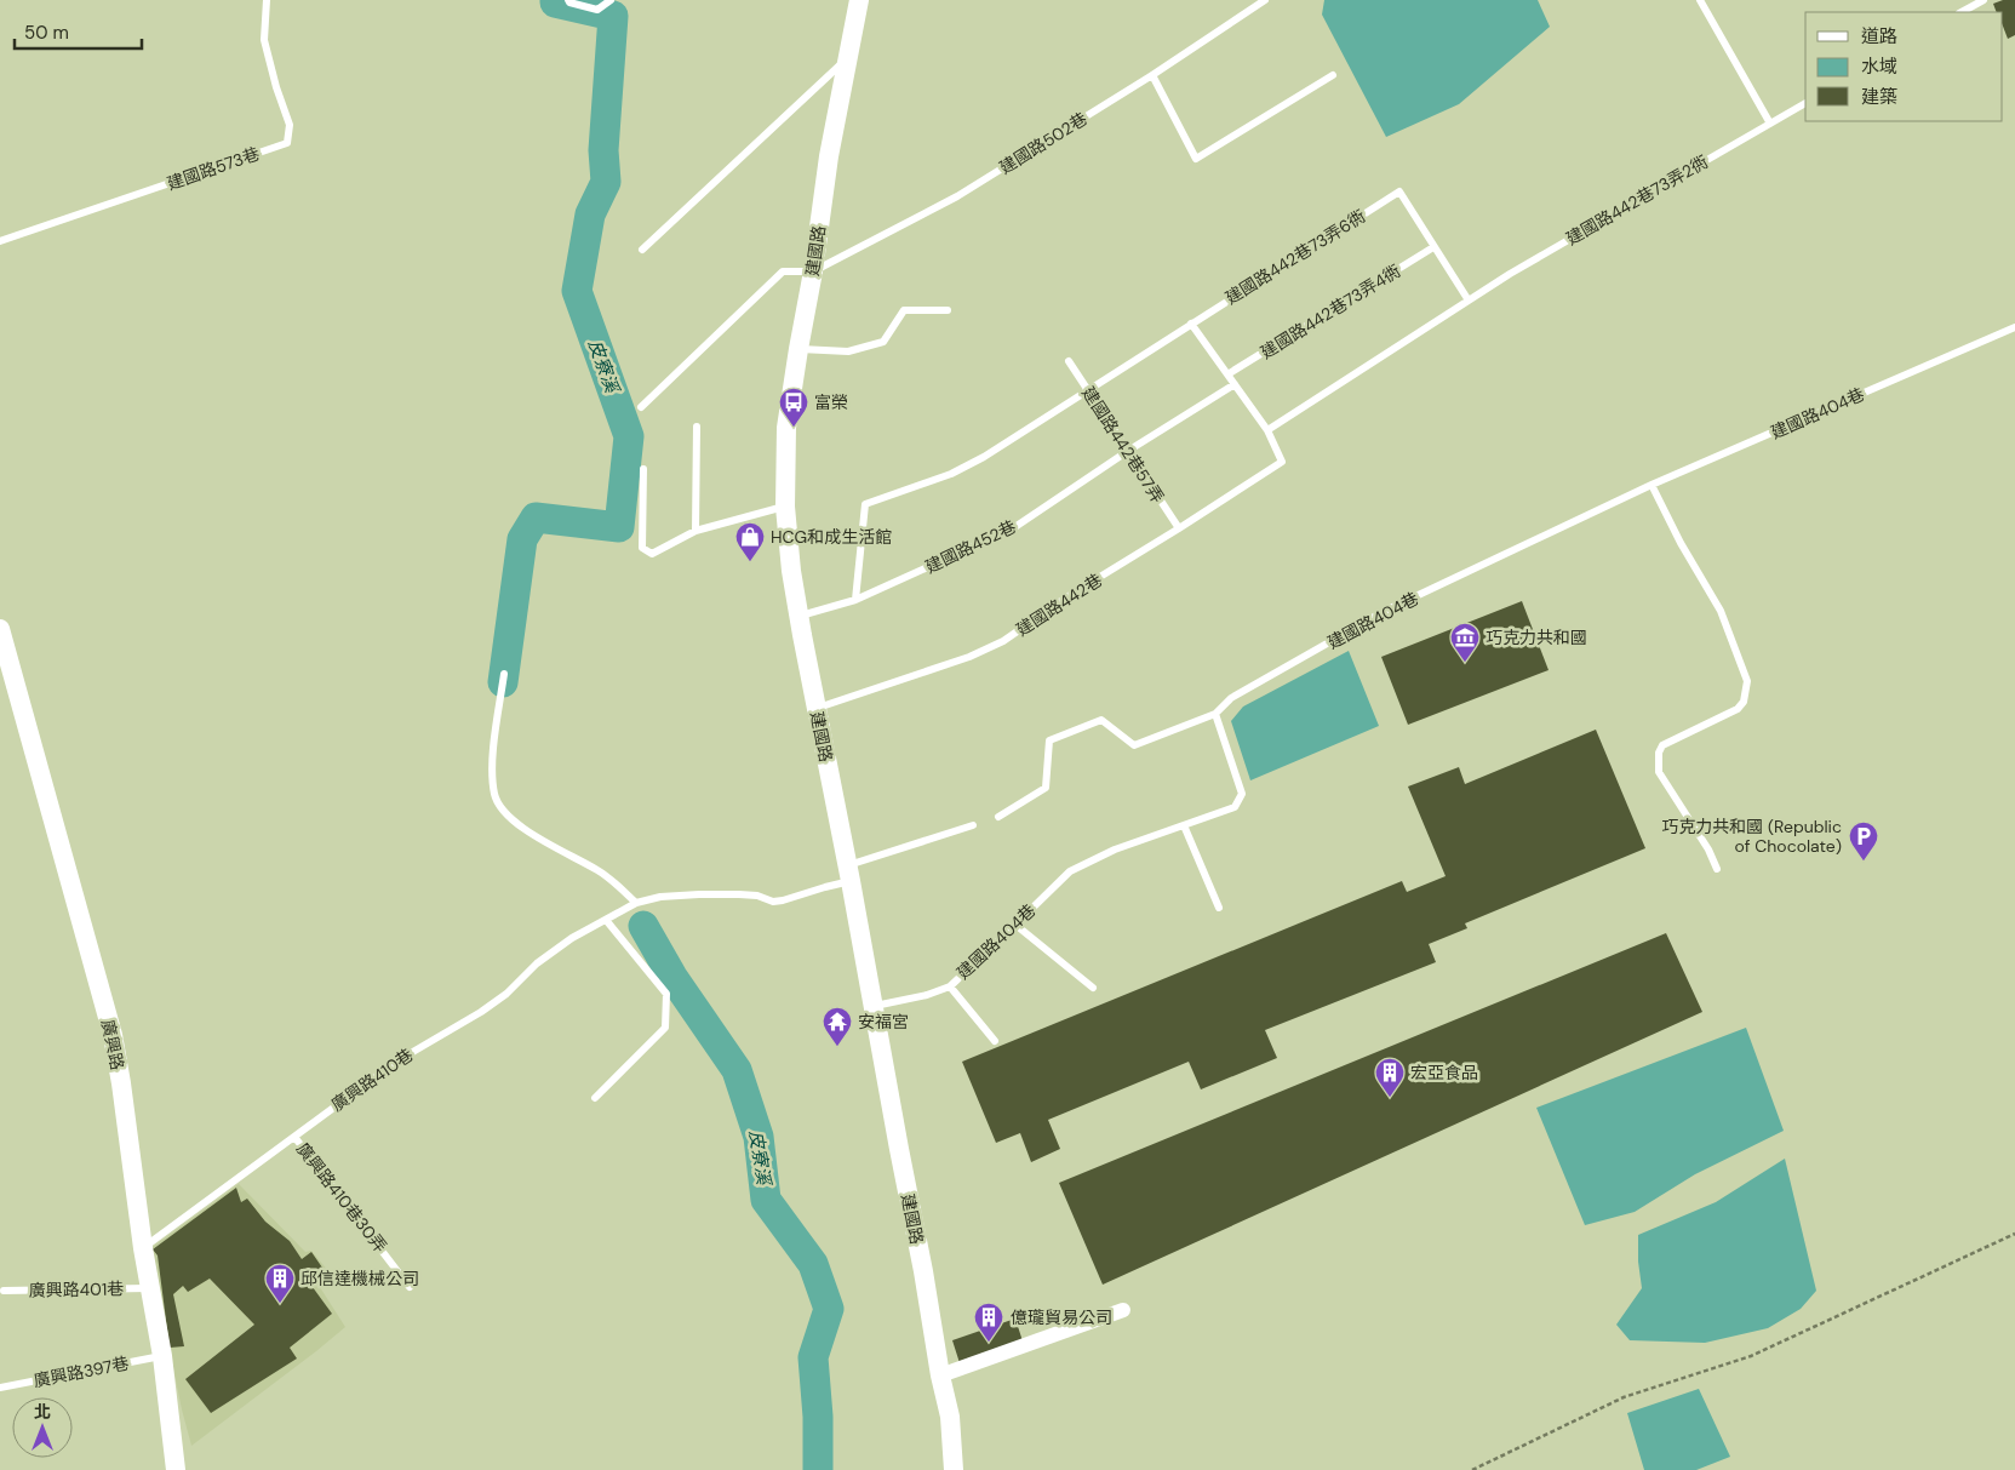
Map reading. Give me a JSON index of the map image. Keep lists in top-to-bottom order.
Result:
{
  "streets": {
    "street": ["建國路", "廣興路"],
    "lane": [
      "建國路502巷",
      "建國路573巷",
      "建國路442巷73弄2衖",
      "建國路442巷73弄6衖",
      "建國路442巷73弄4衖",
      "建國路404巷",
      "建國路442巷57弄",
      "建國路452巷",
      "建國路442巷",
      "廣興路410巷",
      "廣興路410巷30弄",
      "廣興路401巷",
      "廣興路397巷"
    ]
  },
  "crossings": [
    ["建國路502巷", "建國路"],
    ["建國路442巷73弄2衖", "建國路442巷"],
    ["建國路", "建國路404巷"],
    ["建國路", "建國路452巷"],
    ["建國路", "建國路442巷"],
    ["建國路", "廣興路410巷"],
    ["建國路442巷73弄6衖", "建國路442巷73弄4衖"],
    ["建國路442巷73弄6衖", "建國路442巷57弄"],
    ["建國路442巷73弄6衖", "建國路452巷"],
    ["建國路442巷57弄", "建國路452巷"],
    ["建國路442巷57弄", "建國路442巷"],
    ["廣興路", "廣興路410巷"],
    ["廣興路", "廣興路401巷"],
    ["廣興路", "廣興路397巷"],
    ["廣興路410巷", "廣興路410巷30弄"]
  ],
  "water": ["皮寮溪"],
  "places": {
    "bus stop": ["富榮"],
    "shop": ["HCG和成生活館"],
    "museum": ["巧克力共和國"],
    "parking": ["巧克力共和國 (Republic of Chocolate)"],
    "temple": ["安福宮"],
    "building": ["宏亞食品", "邱信達機械公司", "億瓏貿易公司"]
  },
  "legend": ["道路", "水域", "建築"],
  "scale_bar": "50 m",
  "north": "top"
}
